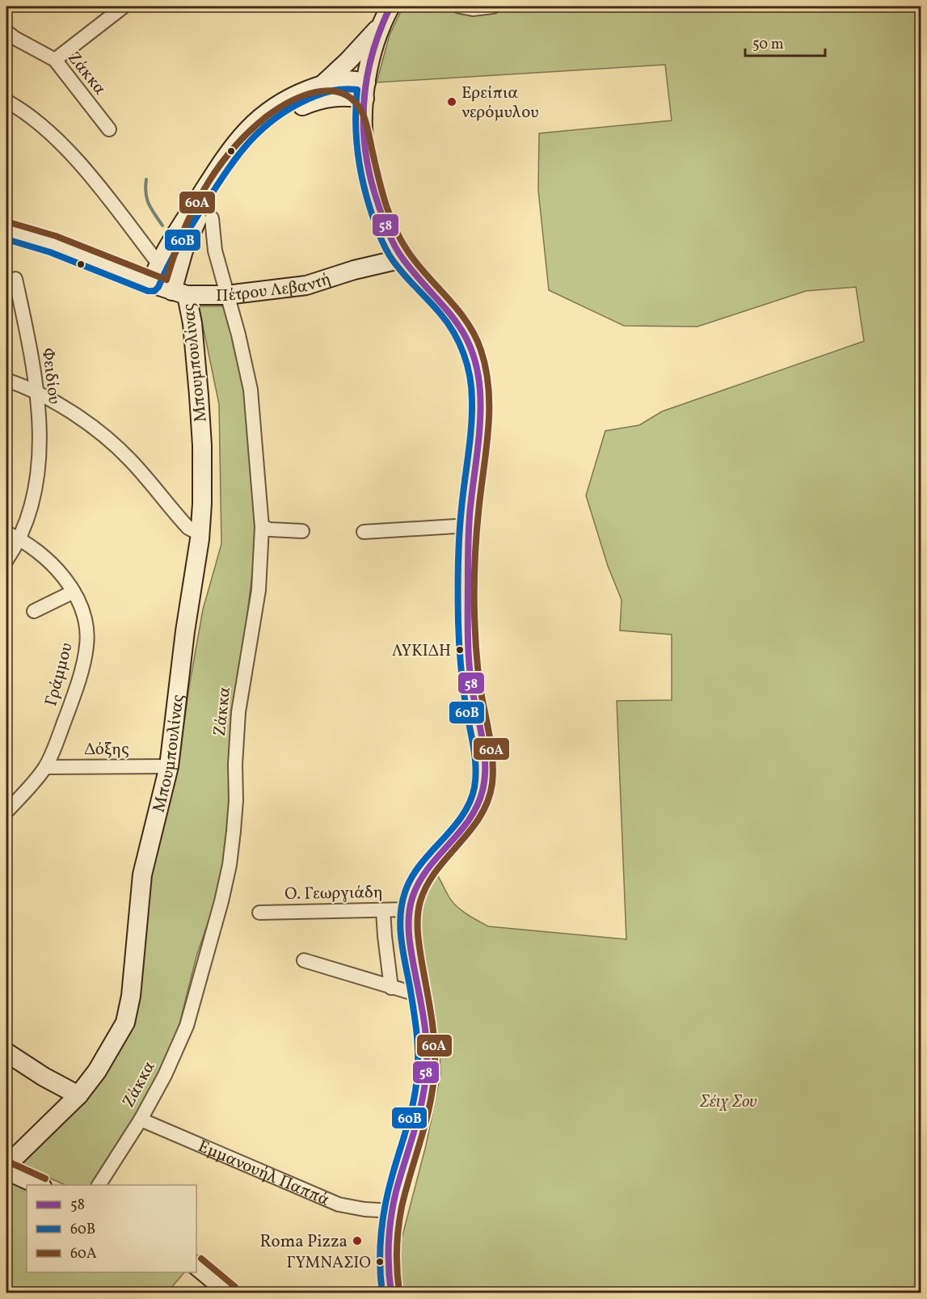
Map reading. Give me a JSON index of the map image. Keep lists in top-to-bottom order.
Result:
{
  "streets": {
    "street": [
      "Ζάκκα",
      "Πέτρου Λεβαντή",
      "Μπουμπουλίνας",
      "Φειδίου",
      "Γράμμου",
      "Δόξης",
      "Ο. Γεωργιάδη",
      "Εμμανουήλ Παππά"
    ]
  },
  "crossings": [
    ["Ζάκκα", "Πέτρου Λεβαντή"],
    ["Ζάκκα", "Εμμανουήλ Παππά"],
    ["Πέτρου Λεβαντή", "Μπουμπουλίνας"],
    ["Μπουμπουλίνας", "Δόξης"],
    ["Φειδίου", "Γράμμου"],
    ["Γράμμου", "Δόξης"]
  ],
  "parks": ["Σέιχ Σου"],
  "places": [
    "Ερείπια νερόμυλου",
    "ΛΥΚΙΔΗ",
    "Roma Pizza",
    "ΓΥΜΝΑΣΙΟ"
  ],
  "lines": ["transit line 58", "transit line 60Β", "transit line 60Α"],
  "legend": ["58", "60Β", "60Α"],
  "scale_bar": "50 m"
}
